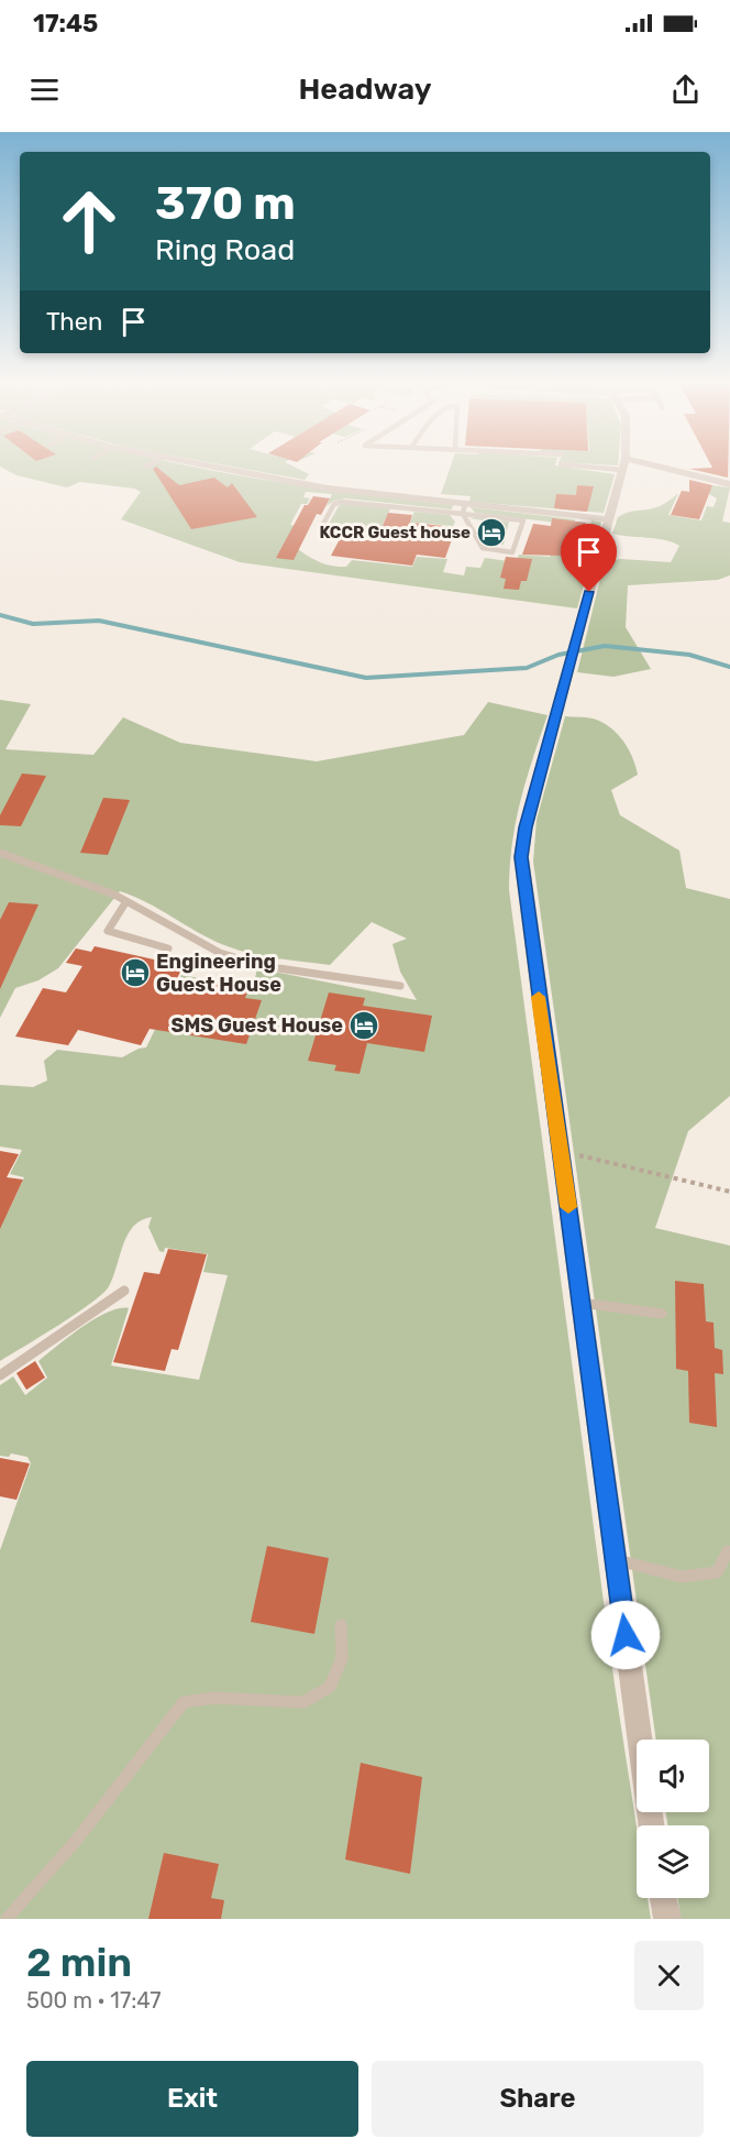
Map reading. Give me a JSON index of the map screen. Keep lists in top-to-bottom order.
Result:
{
  "places": {
    "hotel": ["KCCR Guest house", "Engineering Guest House", "SMS Guest House"]
  },
  "page": {
    "status": "17:45",
    "header": "Headway",
    "turn": ["370 m", "Ring Road"],
    "then": "Then",
    "heading": ["2 min", "500 m · 17:47"],
    "buttons": ["Exit", "Share"]
  }
}
